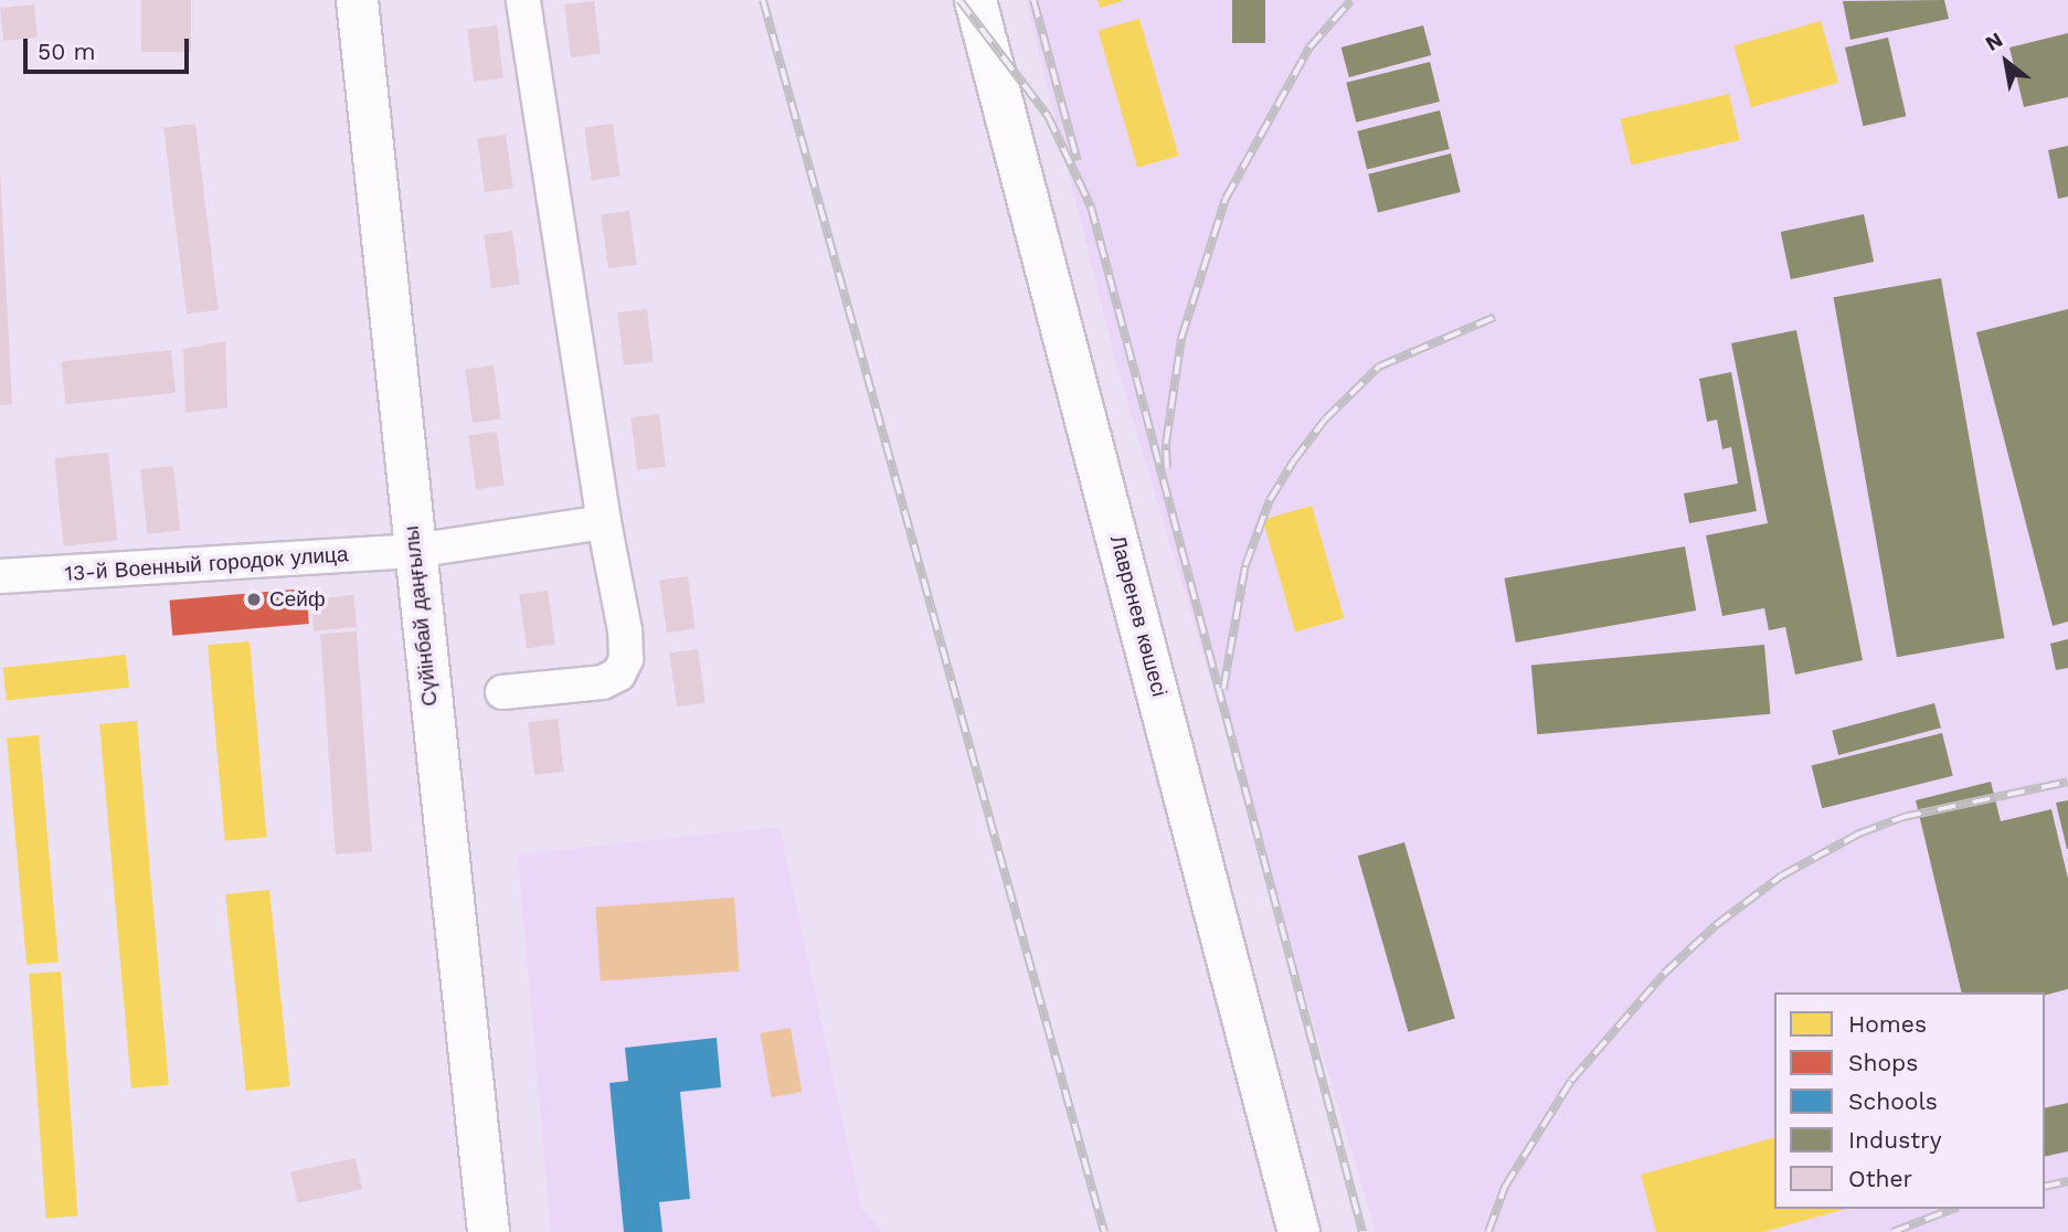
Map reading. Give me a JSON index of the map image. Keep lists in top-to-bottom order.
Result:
{
  "streets": {
    "main road": ["Сүйінбай даңғылы", "Лавренев көшесі"],
    "street": ["13-й Военный городок улица"]
  },
  "crossings": [
    ["13-й Военный городок улица", "Сүйінбай даңғылы"]
  ],
  "places": ["Сейф"],
  "legend": [
    "Homes",
    "Shops",
    "Schools",
    "Industry",
    "Other"
  ],
  "scale_bar": "50 m",
  "north": "top left"
}
